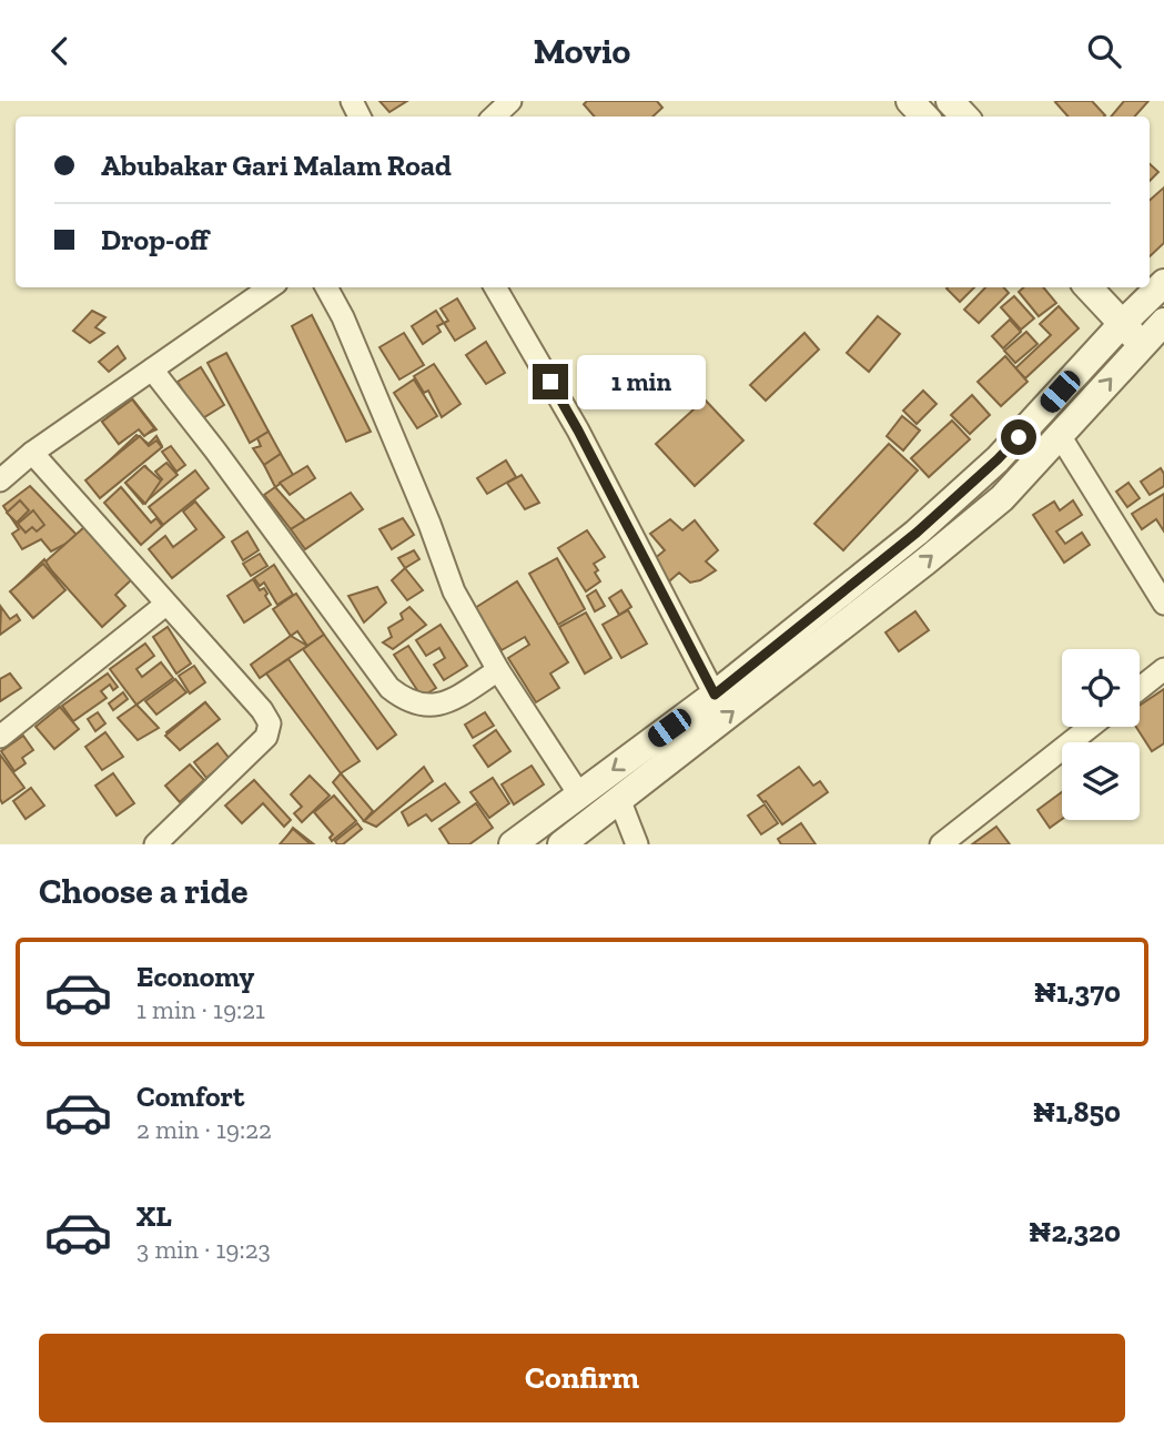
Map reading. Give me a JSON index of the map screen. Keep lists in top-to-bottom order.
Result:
{
  "page": {
    "header": "Movio",
    "banner": ["Abubakar Gari Malam Road", "Drop-off"],
    "bubble": "1 min",
    "heading": "Choose a ride",
    "list": [
      {
        "name": "Economy",
        "note": "1 min · 19:21",
        "value": "₦1,370"
      },
      {
        "name": "Comfort",
        "note": "2 min · 19:22",
        "value": "₦1,850"
      },
      {
        "name": "XL",
        "note": "3 min · 19:23",
        "value": "₦2,320"
      }
    ],
    "buttons": "Confirm"
  }
}
